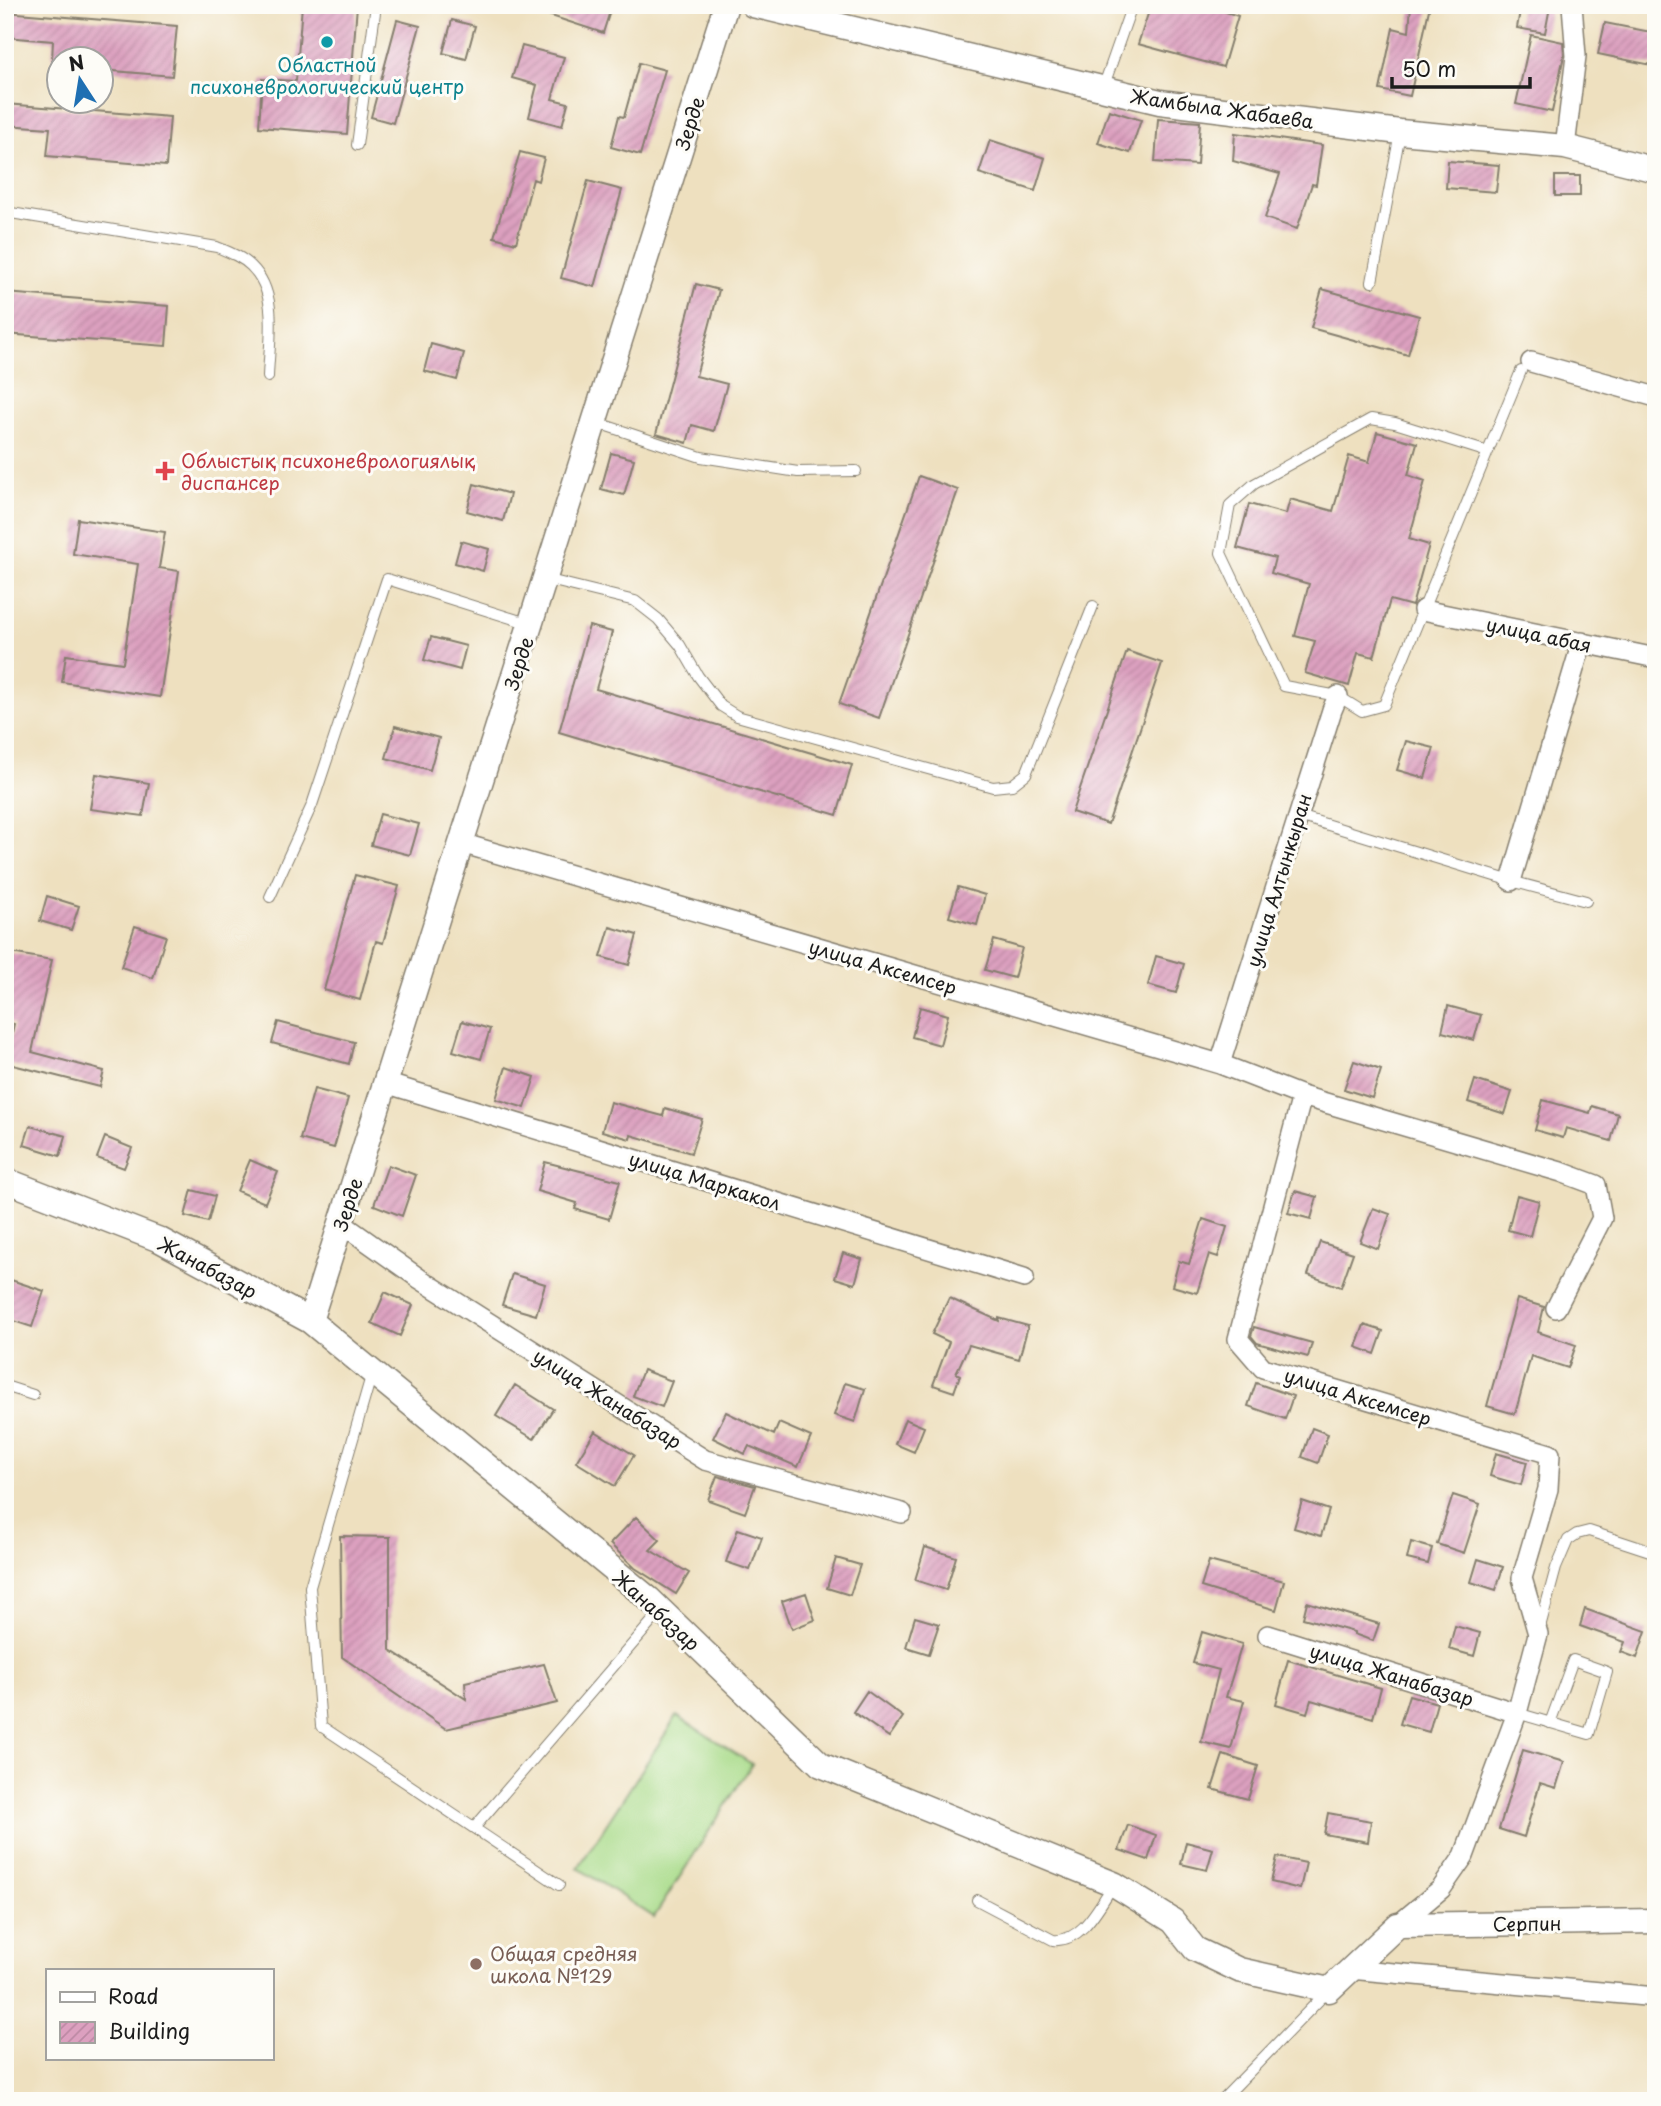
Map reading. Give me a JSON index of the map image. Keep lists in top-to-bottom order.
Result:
{
  "streets": {
    "street": [
      "Жамбыла Жабаева",
      "Зерде",
      "улица абая",
      "улица Алтынкыран",
      "улица Аксемсер",
      "улица Маркакол",
      "Жанабазар",
      "улица Жанабазар",
      "Серпин"
    ]
  },
  "crossings": [
    ["Зерде", "улица Аксемсер"],
    ["Зерде", "улица Маркакол"],
    ["Зерде", "Жанабазар"],
    ["Зерде", "улица Жанабазар"],
    ["улица Алтынкыран", "улица Аксемсер"]
  ],
  "places": {
    "other": ["Областной психоневрологический центр", "Общая средняя школа №129"],
    "health": ["Облыстық психоневрологиялық диспансер"]
  },
  "legend": ["Road", "Building"],
  "scale_bar": "50 m",
  "north": "top"
}
